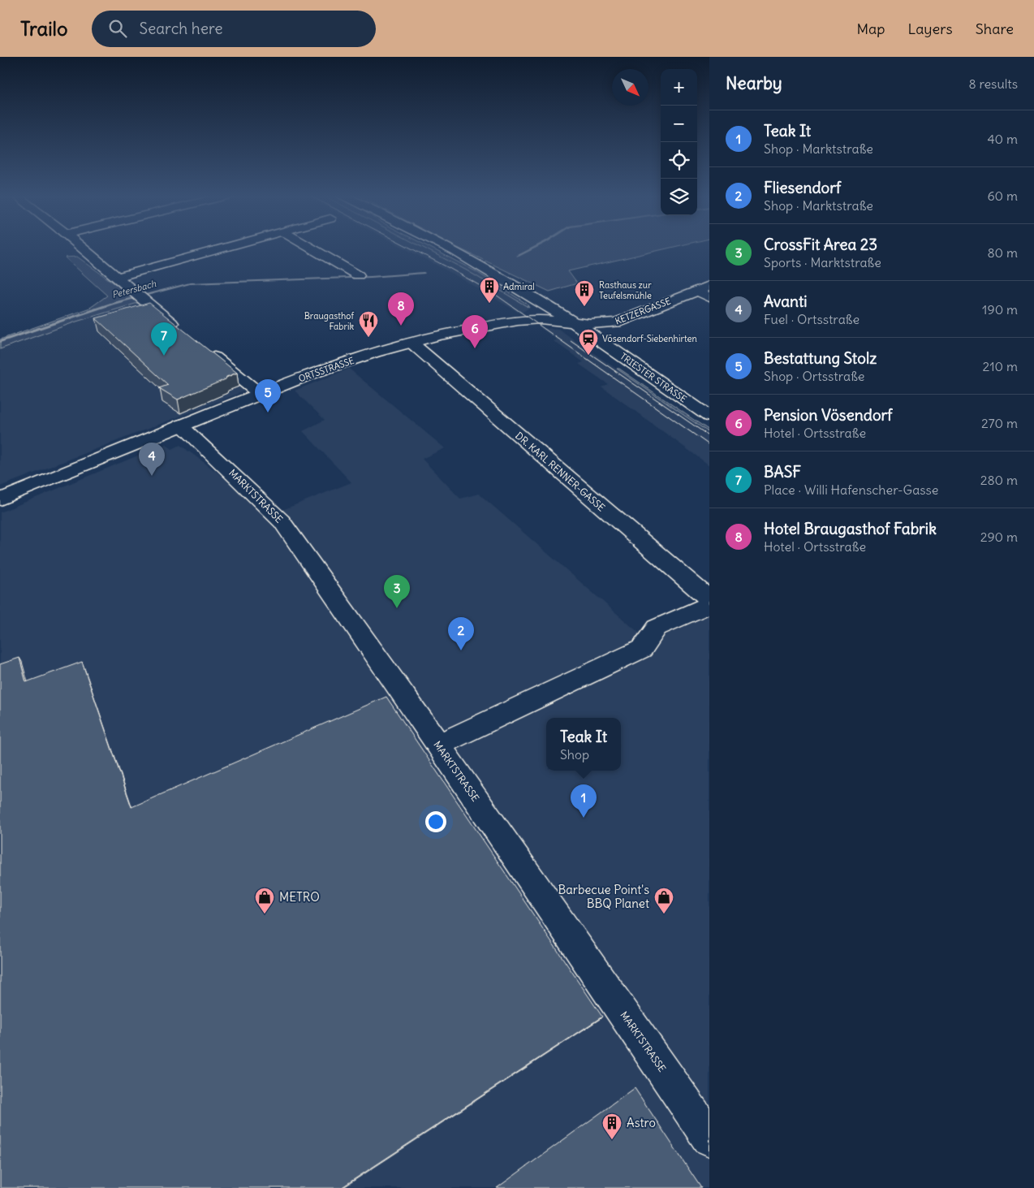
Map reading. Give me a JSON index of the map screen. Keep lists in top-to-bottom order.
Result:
{
  "streets": {
    "street": [
      "KETZERGASSE",
      "ORTSSTRASSE",
      "TRIESTER STRASSE",
      "DR. KARL RENNER-GASSE",
      "MARKTSTRASSE"
    ]
  },
  "crossings": [
    ["KETZERGASSE", "ORTSSTRASSE"],
    ["KETZERGASSE", "TRIESTER STRASSE"],
    ["ORTSSTRASSE", "TRIESTER STRASSE"],
    ["ORTSSTRASSE", "DR. KARL RENNER-GASSE"],
    ["ORTSSTRASSE", "MARKTSTRASSE"]
  ],
  "water": ["Petersbach"],
  "places": {
    "building": ["Admiral", "Rasthaus zur Teufelsmühle", "Astro"],
    "restaurant": ["Braugasthof Fabrik"],
    "station": ["Vösendorf-Siebenhirten"],
    "shop": ["METRO", "Barbecue Point's BBQ Planet"]
  },
  "north": "bottom right",
  "page": {
    "header": "Trailo",
    "search": "Search here",
    "nav": ["Map", "Layers", "Share"],
    "heading": ["Nearby", "8 results"],
    "map_buttons": ["+", "−"],
    "list": [
      {
        "mark": "1",
        "name": "Teak It",
        "note": "Shop · Marktstraße",
        "value": "40 m"
      },
      {
        "mark": "2",
        "name": "Fliesendorf",
        "note": "Shop · Marktstraße",
        "value": "60 m"
      },
      {
        "mark": "3",
        "name": "CrossFit Area 23",
        "note": "Sports · Marktstraße",
        "value": "80 m"
      },
      {
        "mark": "4",
        "name": "Avanti",
        "note": "Fuel · Ortsstraße",
        "value": "190 m"
      },
      {
        "mark": "5",
        "name": "Bestattung Stolz",
        "note": "Shop · Ortsstraße",
        "value": "210 m"
      },
      {
        "mark": "6",
        "name": "Pension Vösendorf",
        "note": "Hotel · Ortsstraße",
        "value": "270 m"
      },
      {
        "mark": "7",
        "name": "BASF",
        "note": "Place · Willi Hafenscher-Gasse",
        "value": "280 m"
      },
      {
        "mark": "8",
        "name": "Hotel Braugasthof Fabrik",
        "note": "Hotel · Ortsstraße",
        "value": "290 m"
      }
    ],
    "pins": [
      "8",
      "6",
      "7",
      "5",
      "4",
      "3",
      "2",
      "1"
    ],
    "popup": ["Teak It", "Shop"]
  }
}
